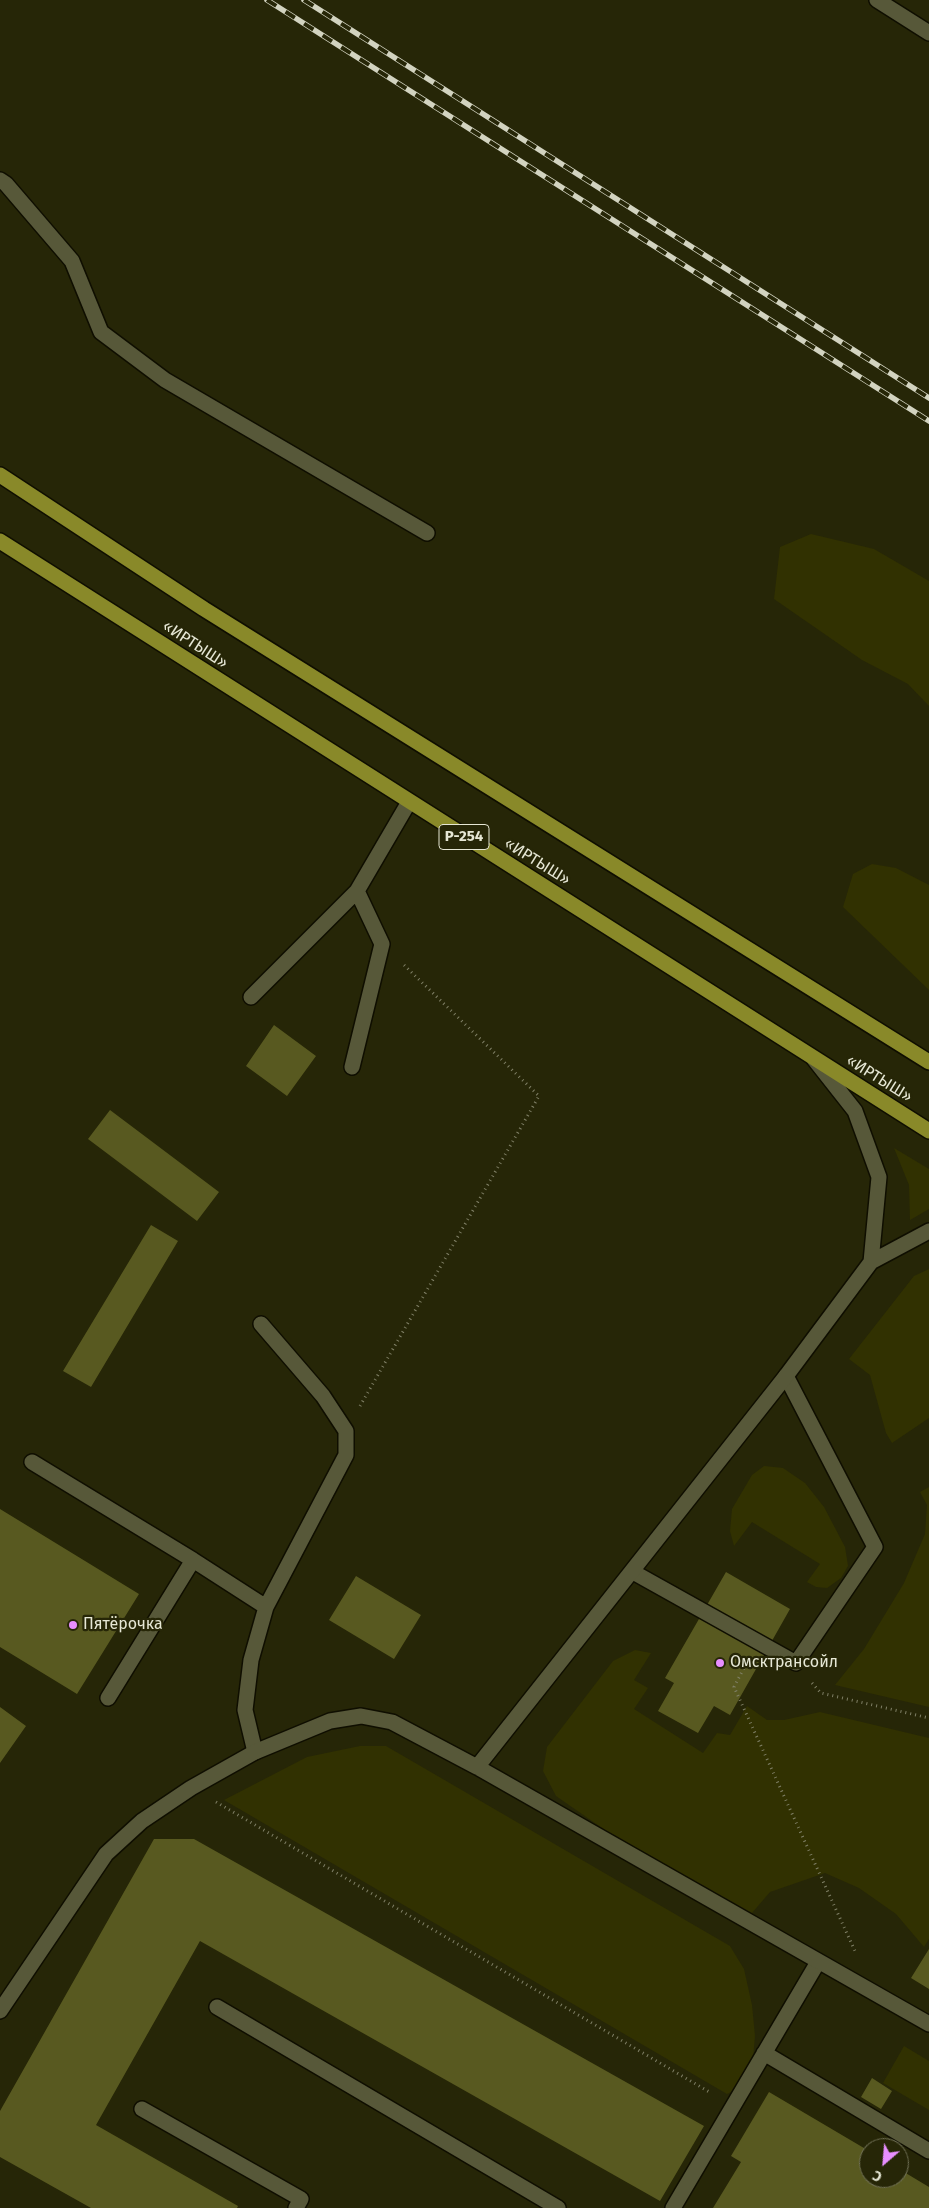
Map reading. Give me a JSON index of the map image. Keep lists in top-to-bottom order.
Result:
{
  "streets": {
    "main road": ["«ИРТЫШ»", "Р-254"]
  },
  "places": ["Пятёрочка", "Омсктрансойл"],
  "north": "bottom left"
}
